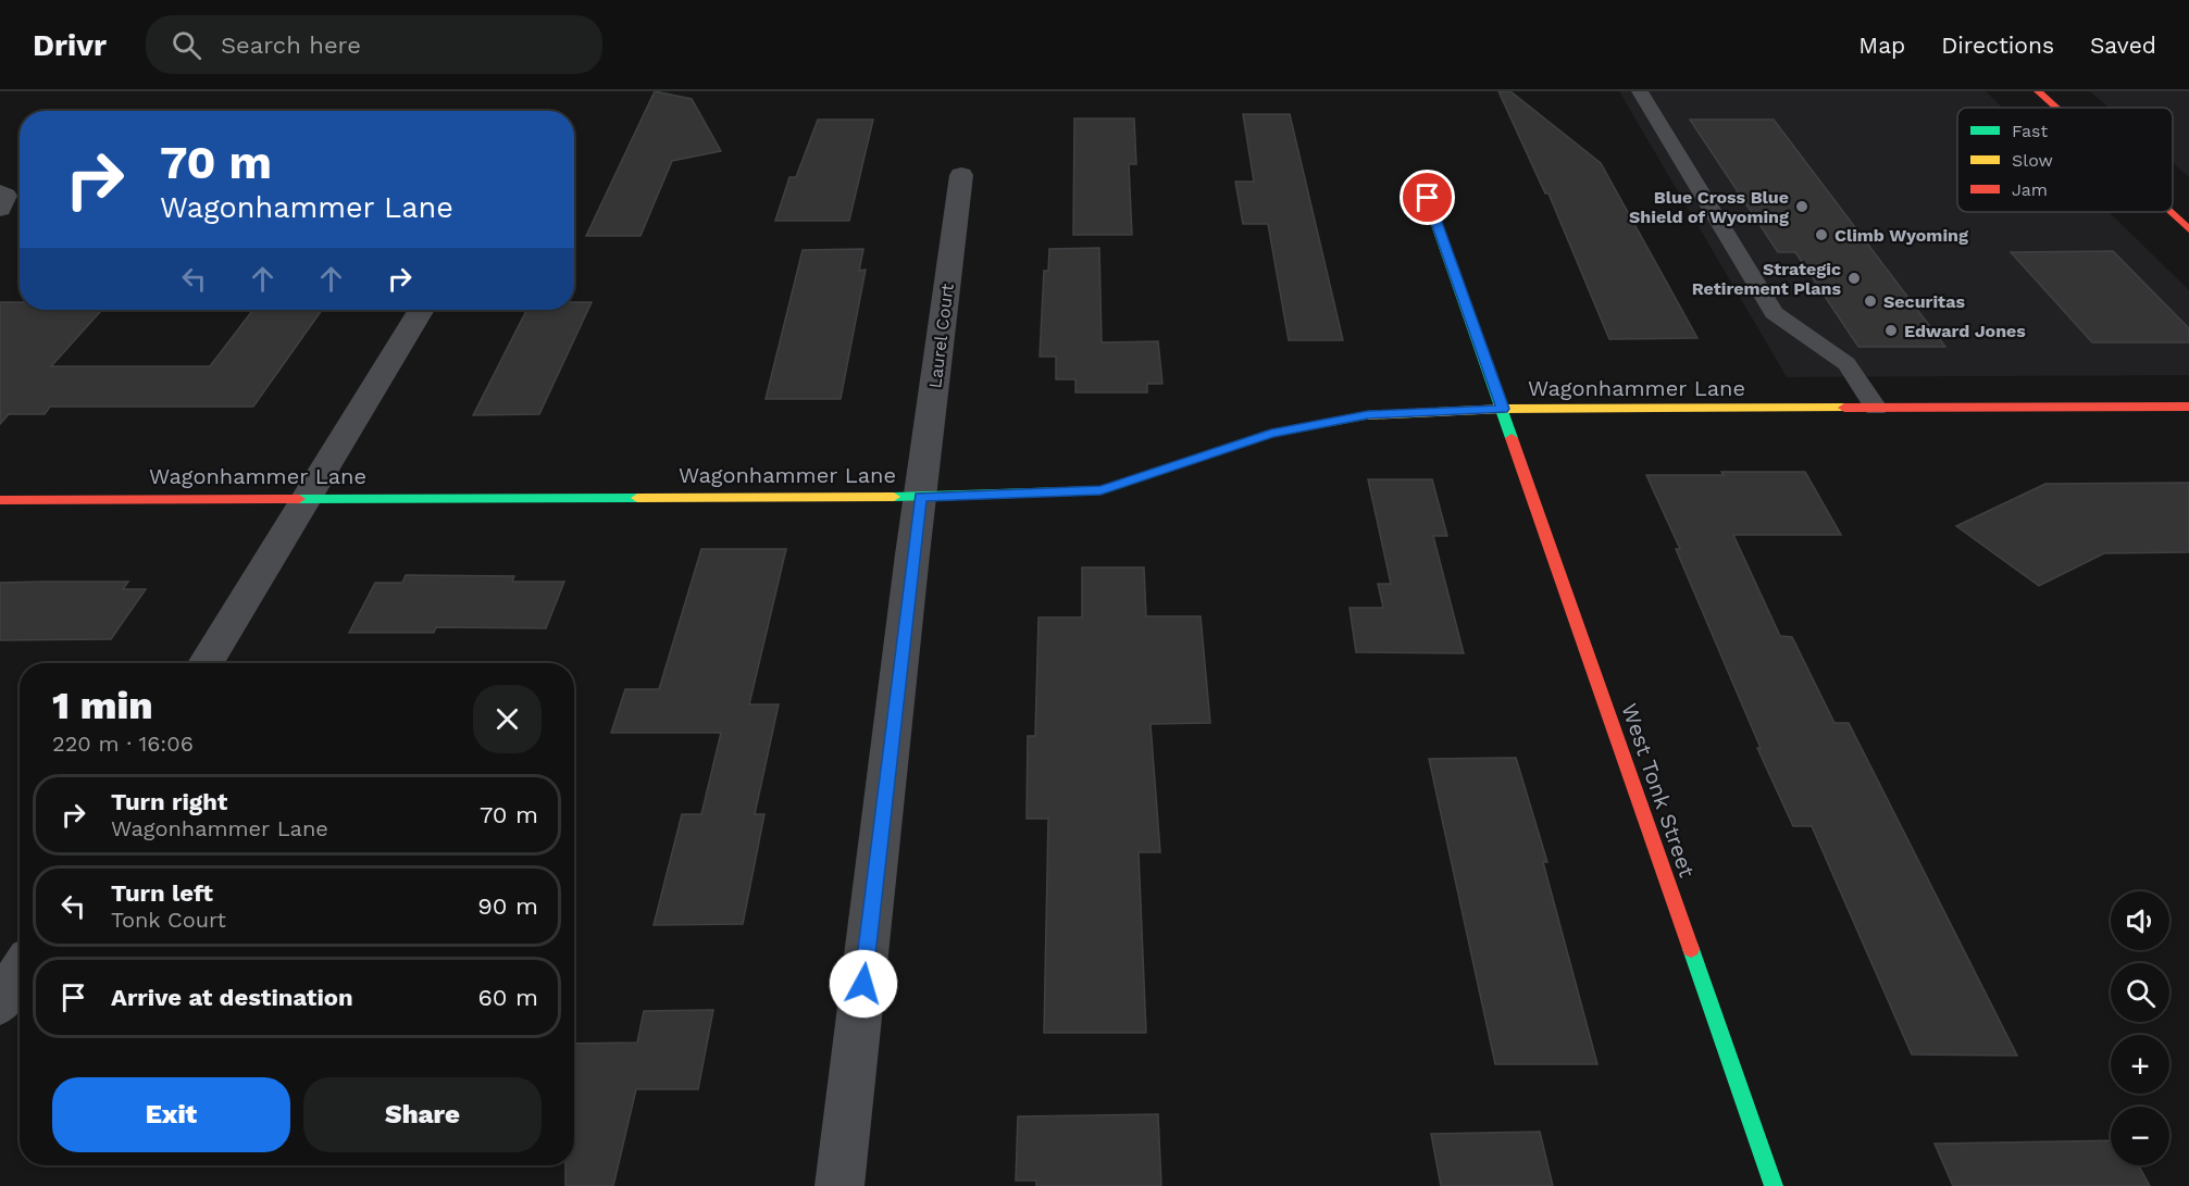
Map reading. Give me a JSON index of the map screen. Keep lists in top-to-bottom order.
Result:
{
  "streets": {
    "street": ["Laurel Court", "Wagonhammer Lane", "West Tonk Street"]
  },
  "crossings": [
    ["Laurel Court", "Wagonhammer Lane"],
    ["Wagonhammer Lane", "West Tonk Street"]
  ],
  "places": [
    "Blue Cross Blue Shield of Wyoming",
    "Climb Wyoming",
    "Strategic Retirement Plans",
    "Securitas",
    "Edward Jones"
  ],
  "legend": ["Fast", "Slow", "Jam"],
  "page": {
    "header": "Drivr",
    "search": "Search here",
    "nav": ["Map", "Directions", "Saved"],
    "turn": ["70 m", "Wagonhammer Lane"],
    "heading": ["1 min", "220 m · 16:06"],
    "list": [
      {
        "name": "Turn right",
        "note": "Wagonhammer Lane",
        "value": "70 m"
      },
      {
        "name": "Turn left",
        "note": "Tonk Court",
        "value": "90 m"
      },
      {
        "name": "Arrive at destination",
        "value": "60 m"
      }
    ],
    "map_buttons": ["+", "−"],
    "buttons": ["Exit", "Share"]
  }
}
